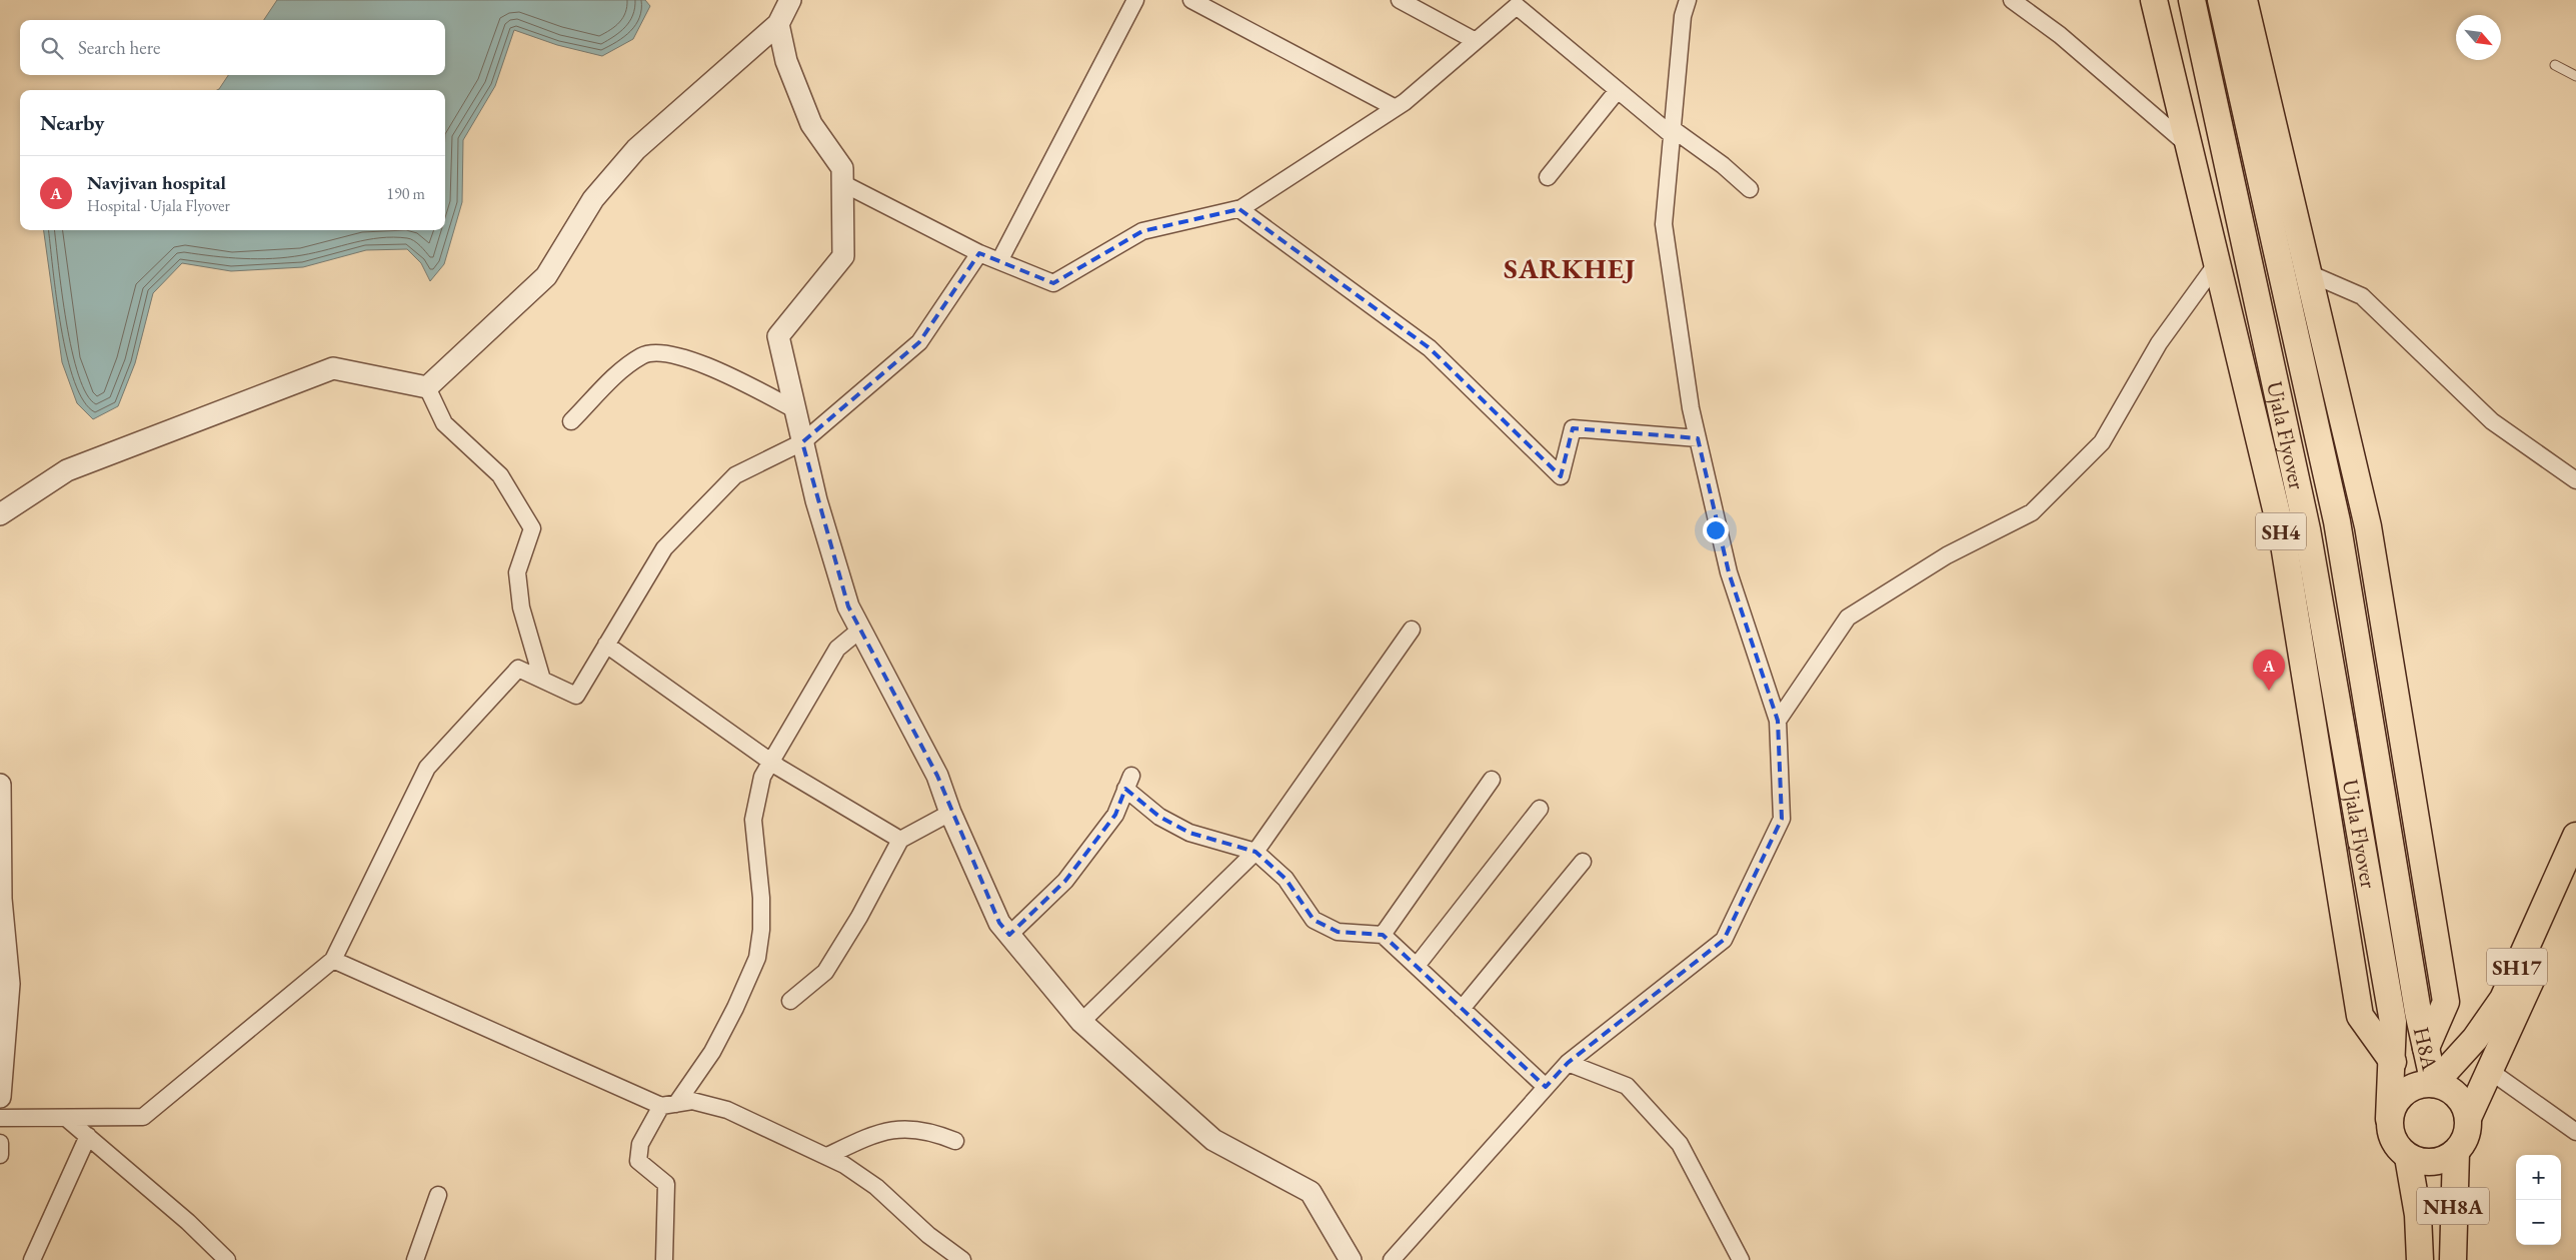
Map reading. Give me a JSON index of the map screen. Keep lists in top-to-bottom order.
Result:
{
  "streets": {
    "main road": [
      "Ujala Flyover",
      "SH4",
      "SH17",
      "H8A",
      "NH8A"
    ]
  },
  "crossings": [
    ["Ujala Flyover", "SH4"],
    ["Ujala Flyover", "H8A"],
    ["SH17", "H8A"],
    ["SH17", "NH8A"],
    ["H8A", "NH8A"]
  ],
  "districts": ["SARKHEJ"],
  "north": "bottom right",
  "page": {
    "search": "Search here",
    "heading": "Nearby",
    "list": [
      {
        "mark": "A",
        "name": "Navjivan hospital",
        "note": "Hospital · Ujala Flyover",
        "value": "190 m"
      }
    ],
    "pins": "A",
    "map_buttons": ["+", "−"]
  }
}
